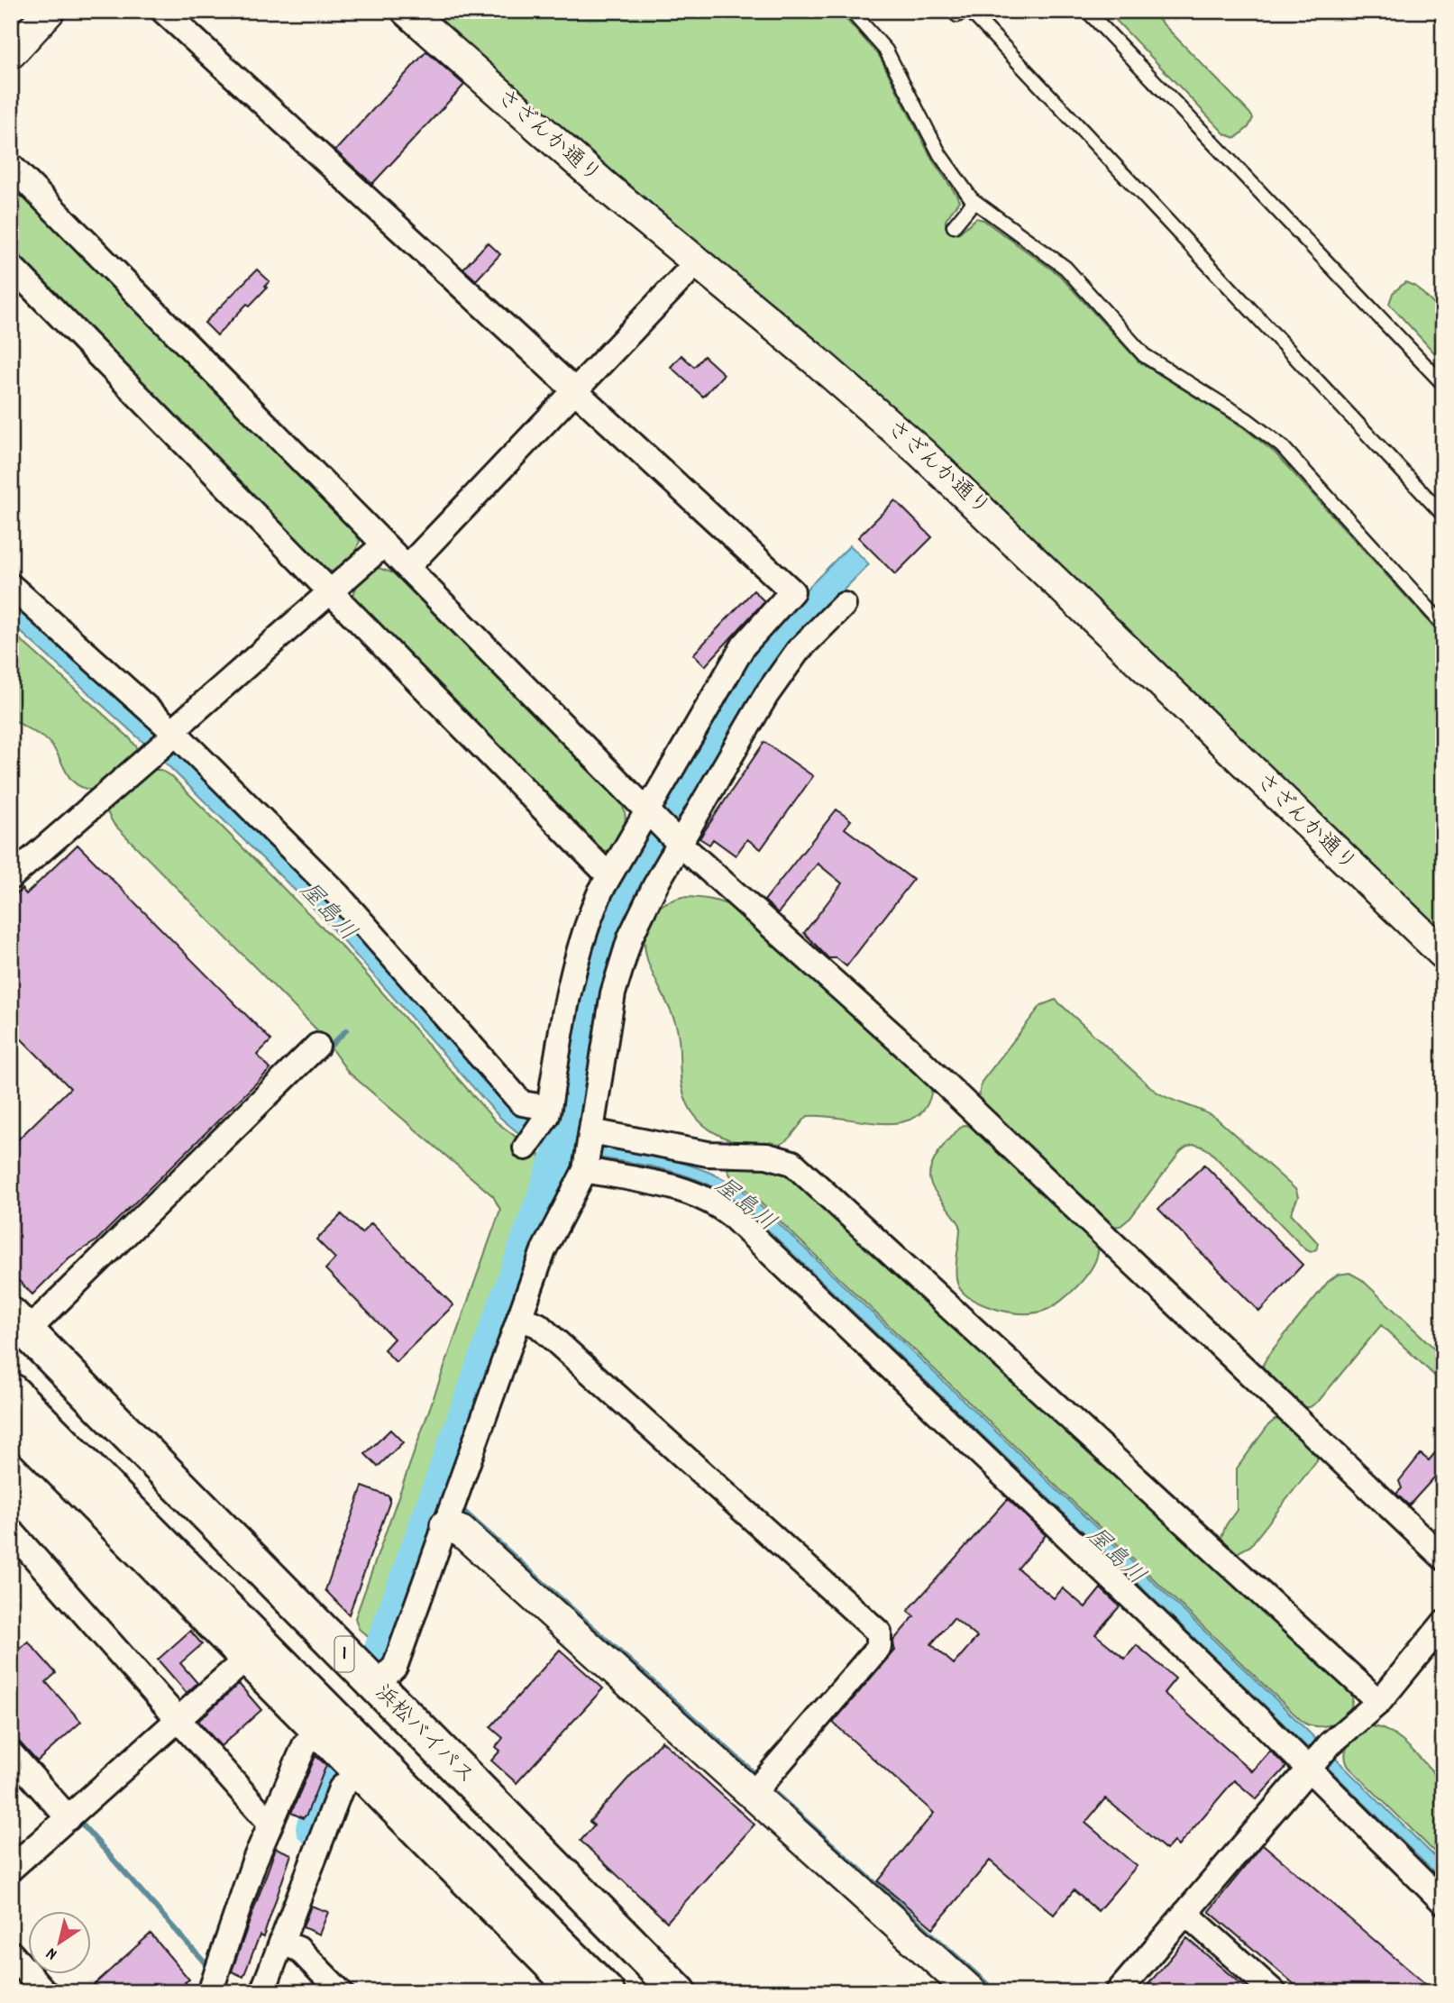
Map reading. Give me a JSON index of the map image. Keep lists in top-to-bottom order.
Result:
{
  "streets": {
    "highway": ["1", "浜松バイパス"],
    "street": ["さざんか通り"]
  },
  "water": ["屋島川"],
  "north": "bottom left"
}
